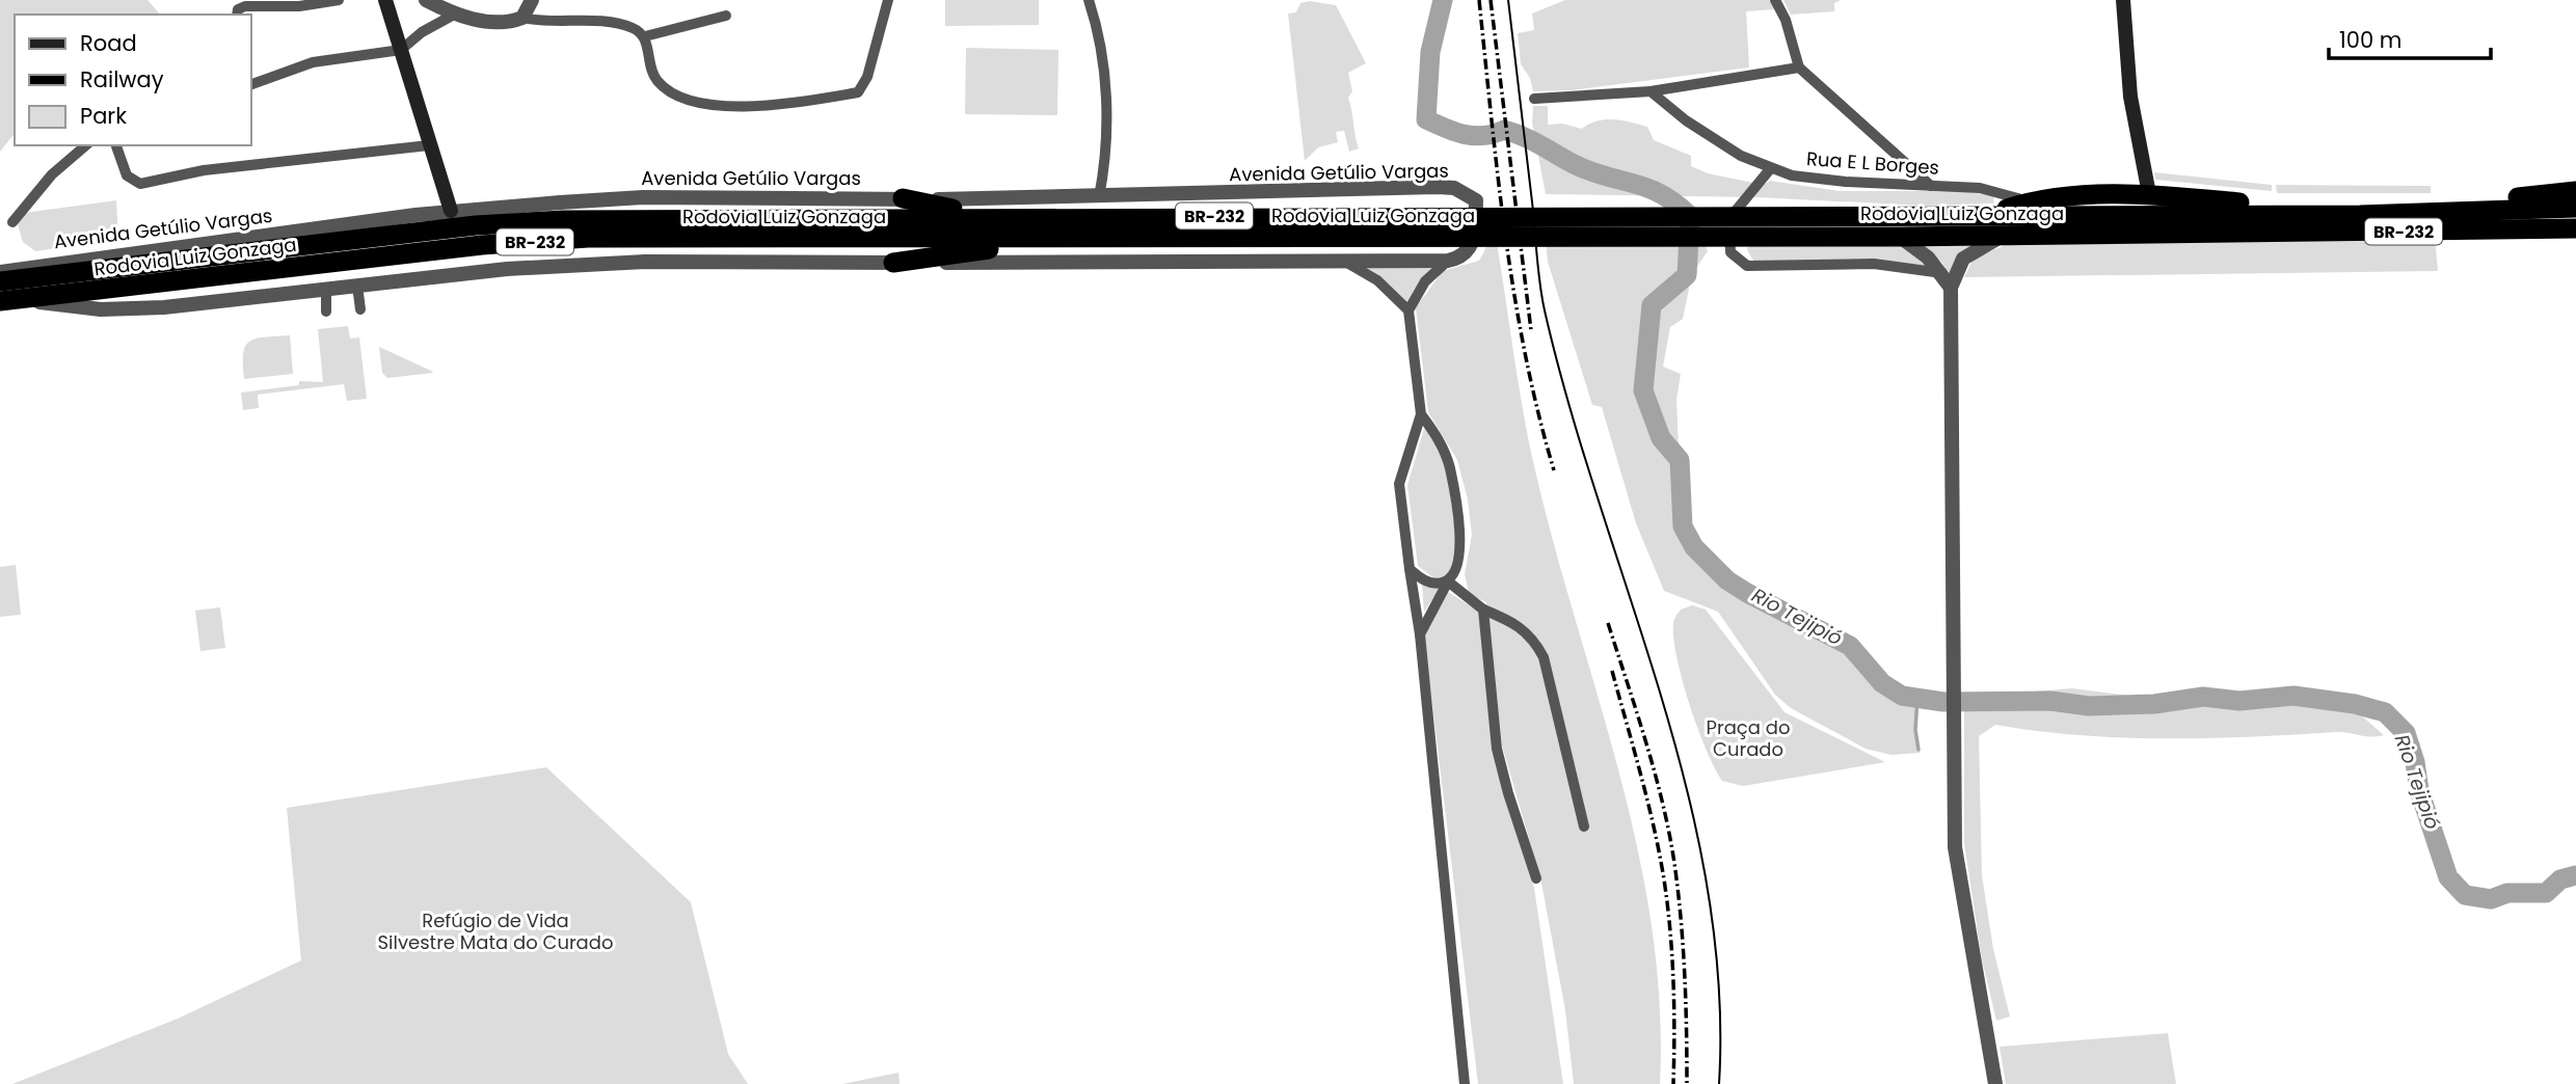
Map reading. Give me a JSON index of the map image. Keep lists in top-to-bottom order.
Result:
{
  "streets": {
    "highway": ["Rodovia Luiz Gonzaga", "BR-232"],
    "street": ["Rua E L Borges", "Avenida Getúlio Vargas"]
  },
  "water": ["Rio Tejipió"],
  "parks": ["Praça do Curado", "Refúgio de Vida Silvestre Mata do Curado"],
  "legend": ["Road", "Railway", "Park"],
  "scale_bar": "100 m"
}
